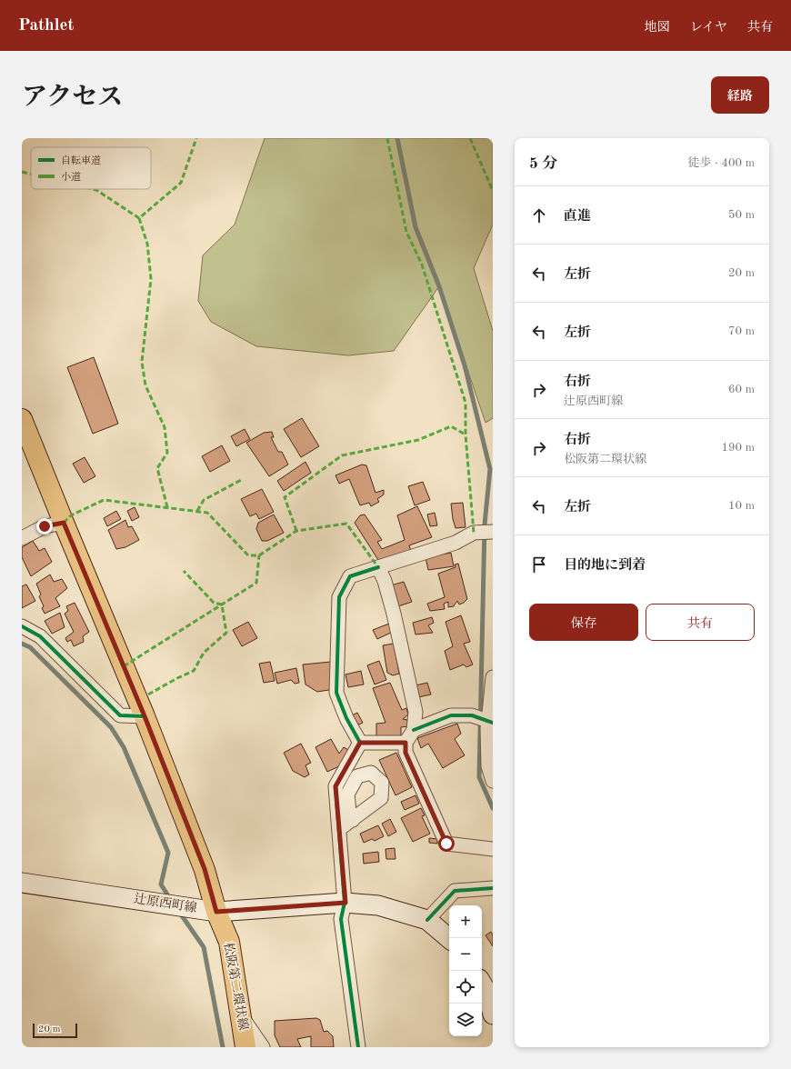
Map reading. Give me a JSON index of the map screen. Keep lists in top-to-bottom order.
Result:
{
  "streets": {
    "main road": ["辻原西町線", "松阪第二環状線"]
  },
  "crossings": [
    ["辻原西町線", "松阪第二環状線"]
  ],
  "legend": ["自転車道", "小道"],
  "scale_bar": "20 m",
  "page": {
    "header": "Pathlet",
    "nav": ["地図", "レイヤ", "共有"],
    "title": "アクセス",
    "buttons": [
      "経路",
      ["保存", "共有"]
    ],
    "heading": ["5 分", "徒歩 · 400 m"],
    "list": [
      ["直進", "50 m"],
      ["左折", "20 m"],
      ["左折", "70 m"],
      ["右折", "辻原西町線", "60 m"],
      ["右折", "松阪第二環状線", "190 m"],
      ["左折", "10 m"],
      "目的地に到着"
    ],
    "map_buttons": ["+", "−"],
    "scale": "20 m"
  }
}
